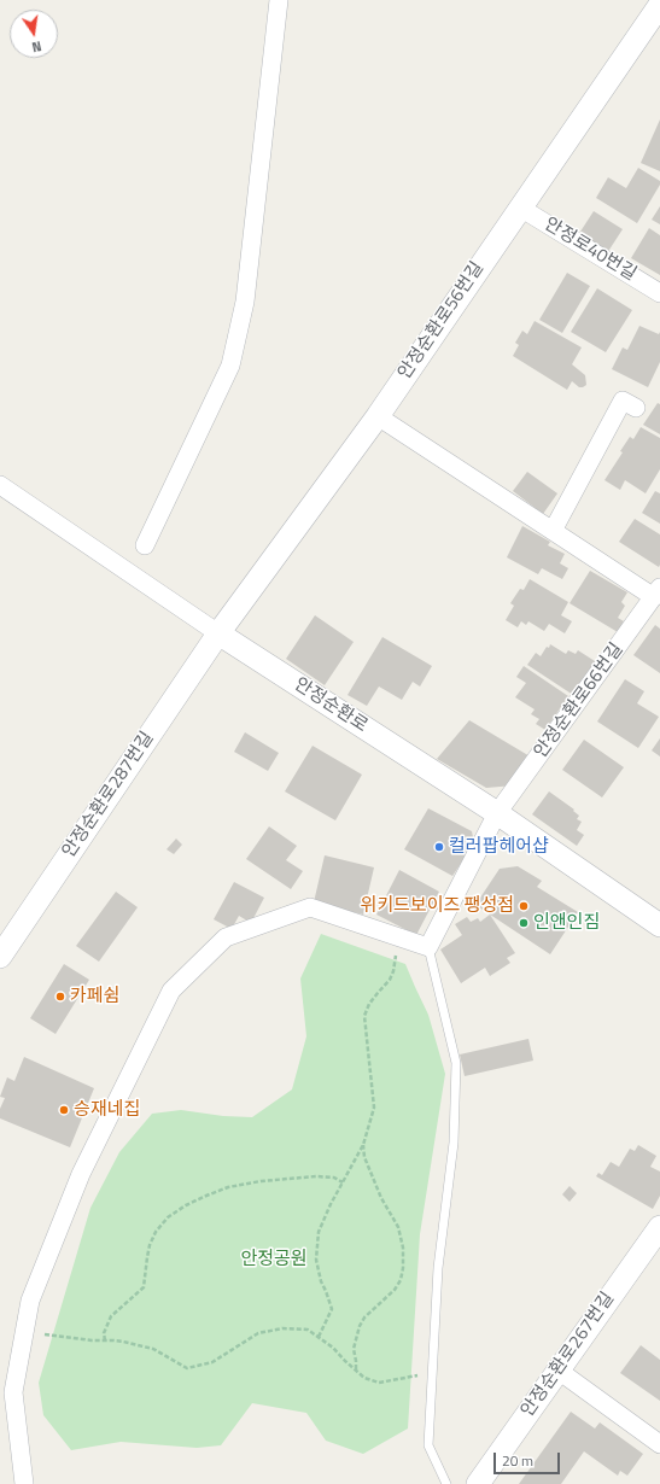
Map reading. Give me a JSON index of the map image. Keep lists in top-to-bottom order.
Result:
{
  "streets": {
    "street": [
      "안정로40번길",
      "안정순환로56번길",
      "안정순환로66번길",
      "안정순환로",
      "안정순환로287번길",
      "안정순환로267번길"
    ]
  },
  "crossings": [
    ["안정로40번길", "안정순환로56번길"],
    ["안정순환로56번길", "안정순환로"],
    ["안정순환로56번길", "안정순환로287번길"],
    ["안정순환로66번길", "안정순환로"],
    ["안정순환로", "안정순환로287번길"]
  ],
  "parks": ["안정공원"],
  "places": [
    "컬러팝헤어샵",
    "위키드보이즈 팽성점",
    "인앤인짐",
    "카페쉼",
    "승재네집"
  ],
  "scale_bar": "20 m",
  "north": "bottom"
}
